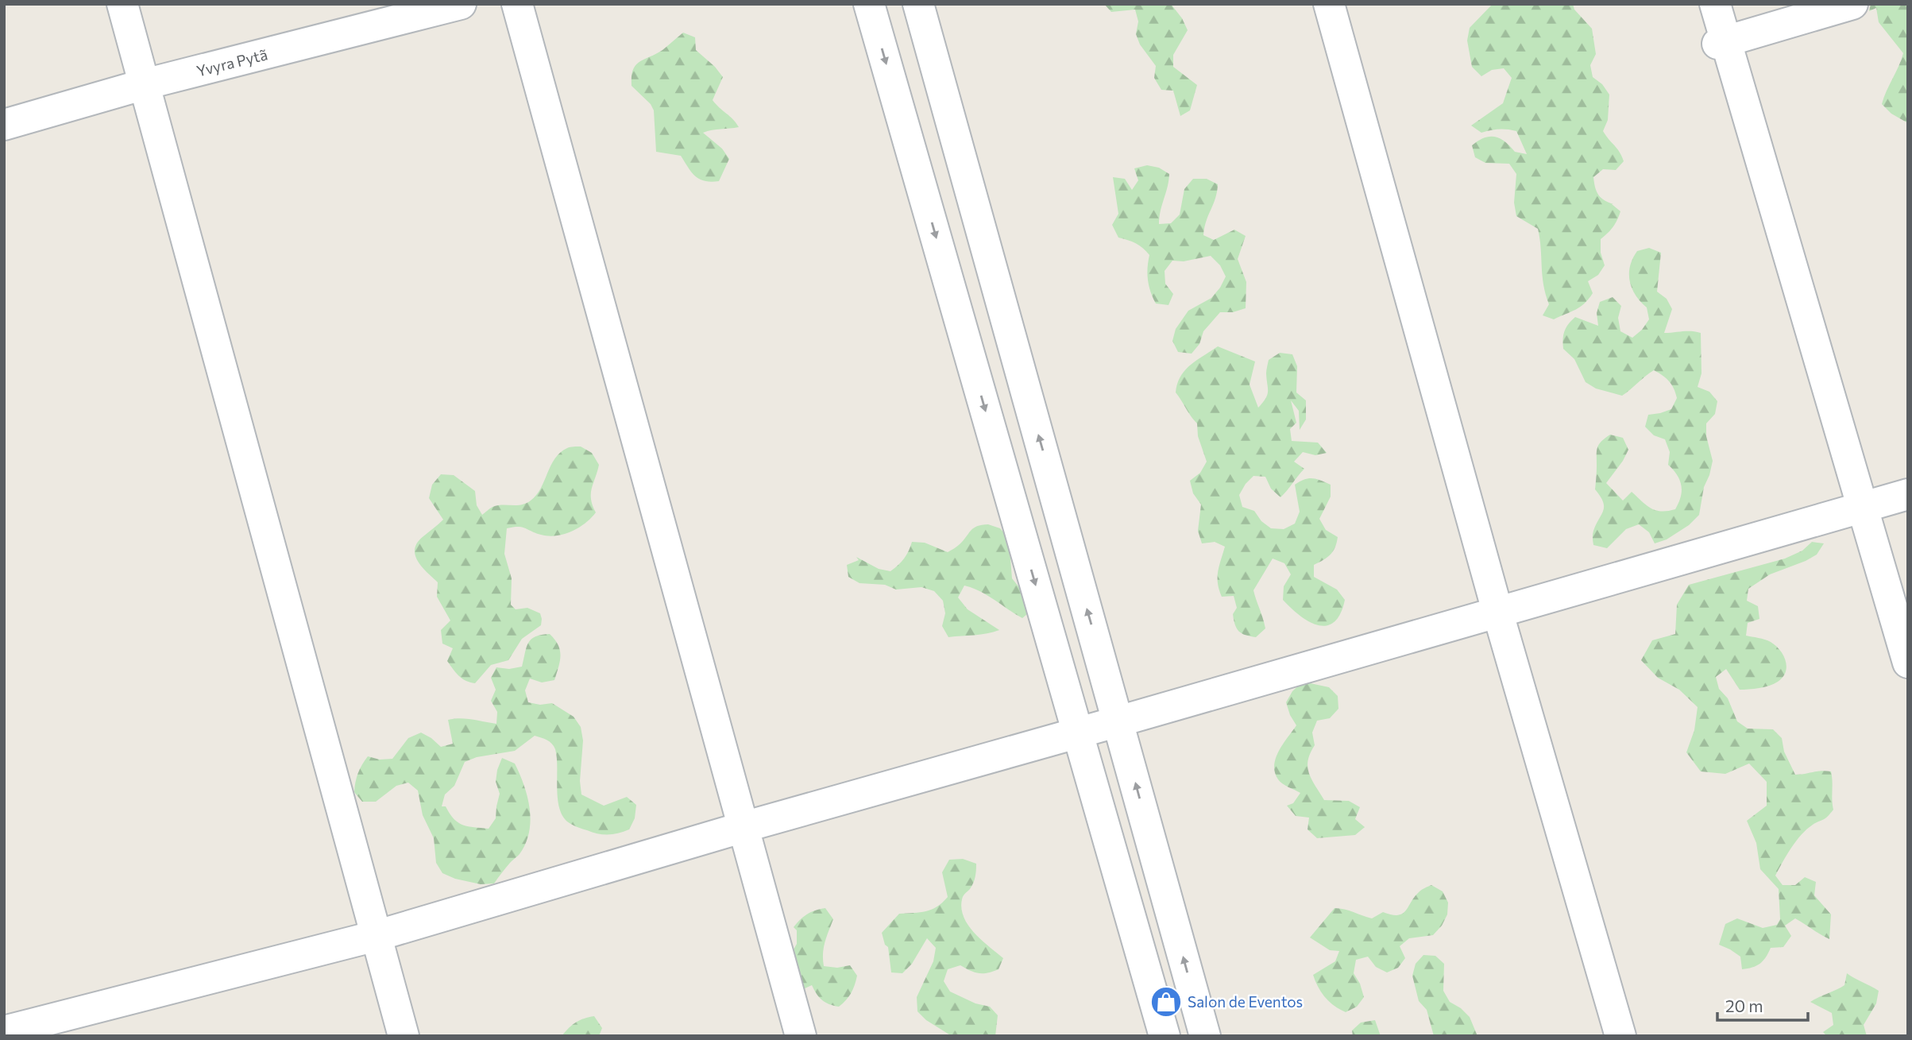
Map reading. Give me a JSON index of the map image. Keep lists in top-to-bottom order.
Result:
{
  "streets": {
    "street": ["Yvyra Pytã"]
  },
  "places": {
    "shop": ["Salon de Eventos"]
  },
  "scale_bar": "20 m"
}
